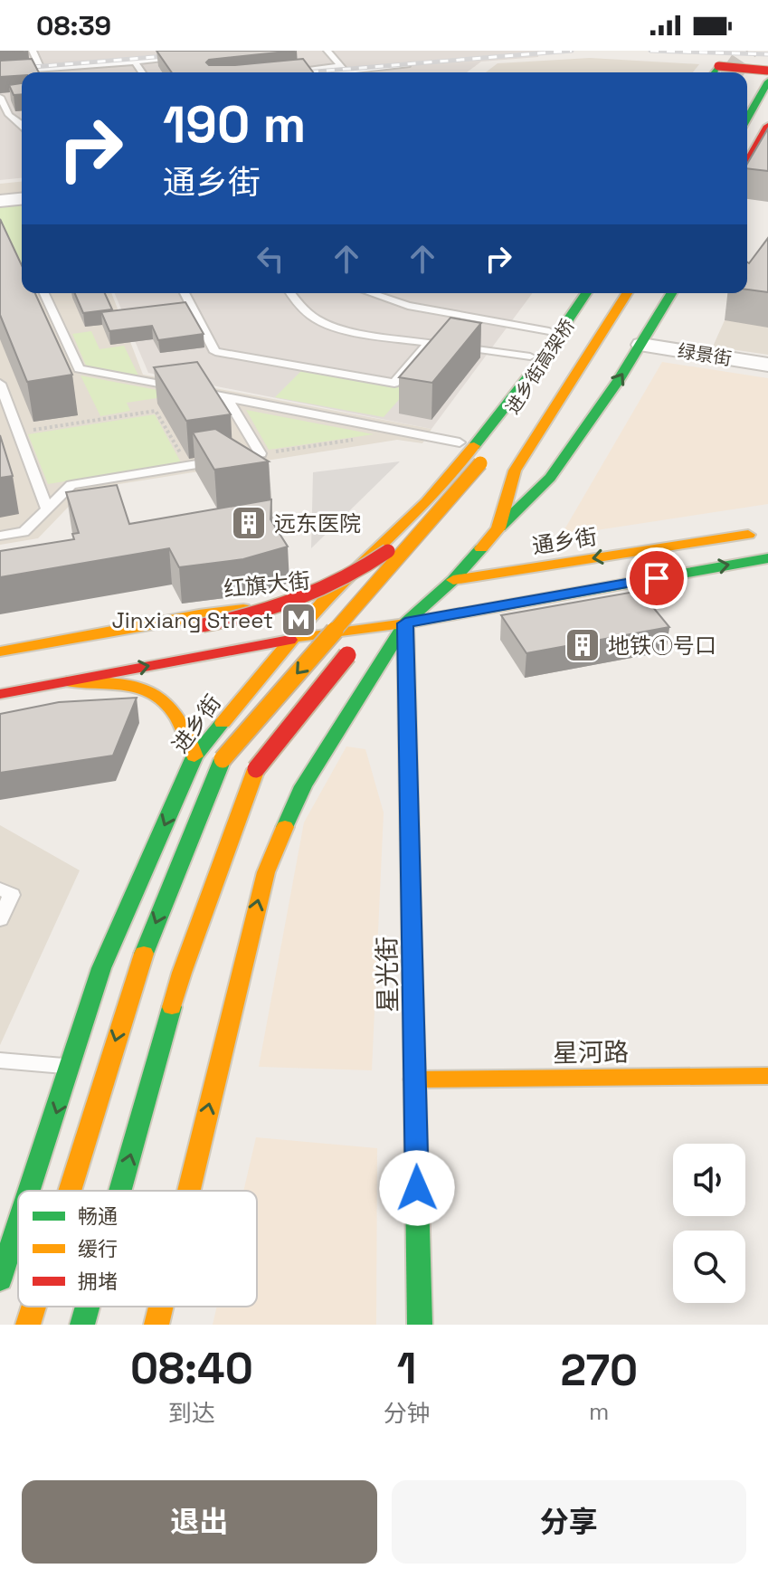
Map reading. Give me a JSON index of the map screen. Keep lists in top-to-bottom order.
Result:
{
  "streets": {
    "main road": [
      "进乡街高架桥",
      "通乡街",
      "红旗大街",
      "进乡街",
      "星光街",
      "星河路"
    ],
    "street": ["绿景街"]
  },
  "crossings": [
    ["进乡街高架桥", "进乡街"],
    ["红旗大街", "进乡街"],
    ["星光街", "星河路"]
  ],
  "places": {
    "building": ["远东医院", "地铁①号口"],
    "metro station": ["Jinxiang Street"]
  },
  "legend": ["畅通", "缓行", "拥堵"],
  "page": {
    "status": "08:39",
    "turn": ["190 m", "通乡街"],
    "eta": [
      "08:40",
      "到达",
      "1",
      "分钟",
      "270",
      "m"
    ],
    "buttons": ["退出", "分享"]
  }
}
